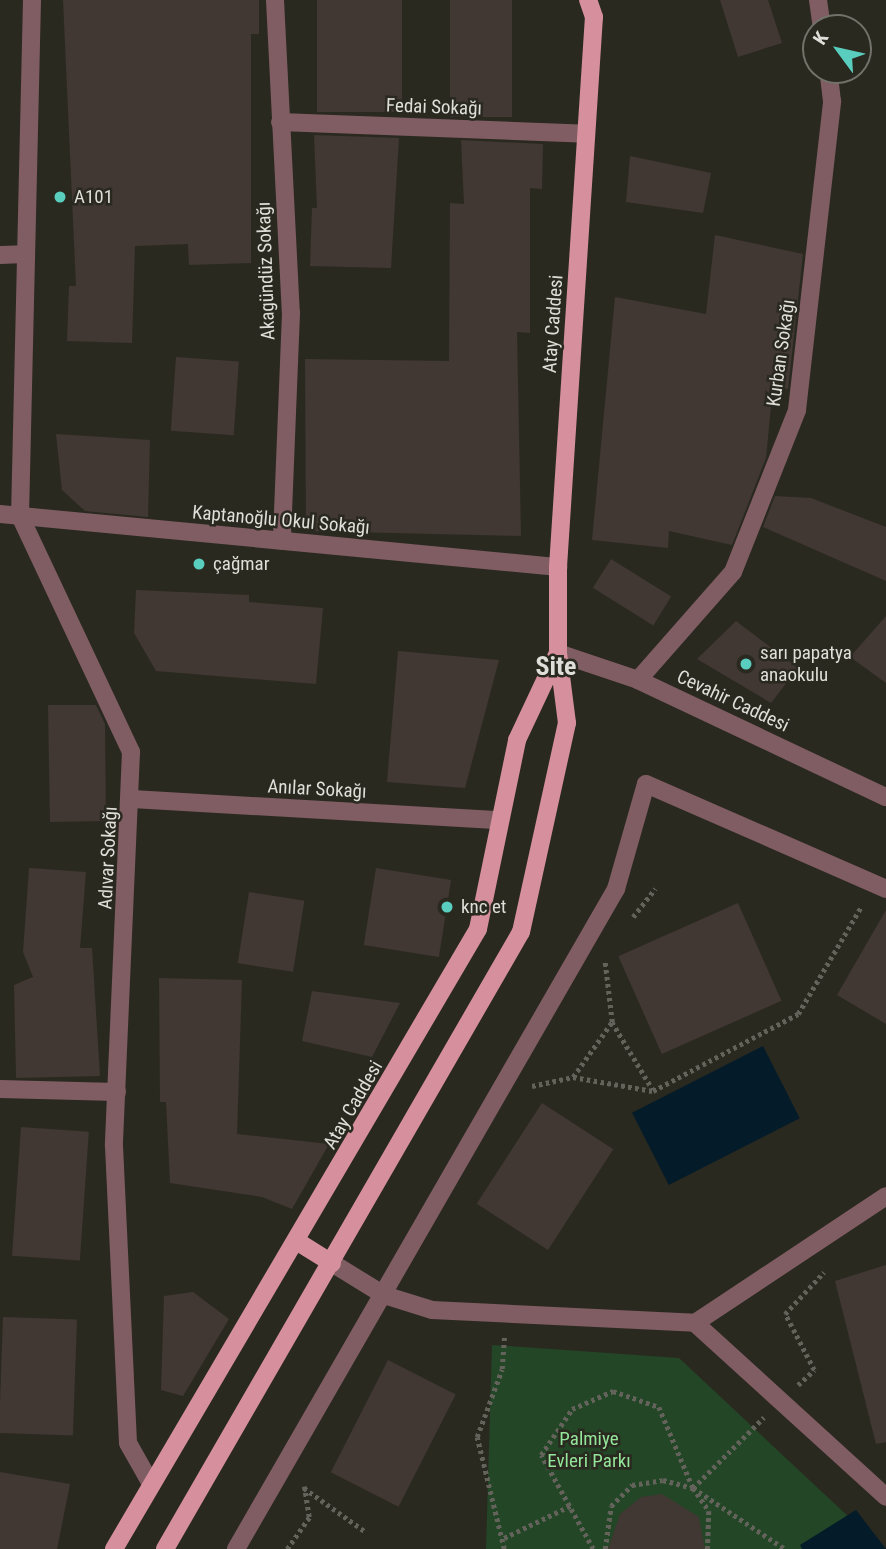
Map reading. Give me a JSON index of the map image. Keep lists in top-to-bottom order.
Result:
{
  "streets": {
    "main road": ["Atay Caddesi"],
    "street": [
      "Fedai Sokağı",
      "Akagündüz Sokağı",
      "Kurban Sokağı",
      "Kaptanoğlu Okul Sokağı",
      "Cevahir Caddesi",
      "Anılar Sokağı",
      "Adıvar Sokağı"
    ]
  },
  "crossings": [
    ["Fedai Sokağı", "Akagündüz Sokağı"],
    ["Fedai Sokağı", "Atay Caddesi"],
    ["Akagündüz Sokağı", "Kaptanoğlu Okul Sokağı"],
    ["Atay Caddesi", "Kaptanoğlu Okul Sokağı"],
    ["Atay Caddesi", "Cevahir Caddesi"],
    ["Atay Caddesi", "Anılar Sokağı"],
    ["Atay Caddesi", "Adıvar Sokağı"],
    ["Kurban Sokağı", "Cevahir Caddesi"],
    ["Kaptanoğlu Okul Sokağı", "Adıvar Sokağı"],
    ["Anılar Sokağı", "Adıvar Sokağı"]
  ],
  "districts": ["Site"],
  "parks": ["Palmiye Evleri Parkı"],
  "places": [
    "A101",
    "çağmar",
    "sarı papatya anaokulu",
    "knc et"
  ],
  "north": "top left"
}
